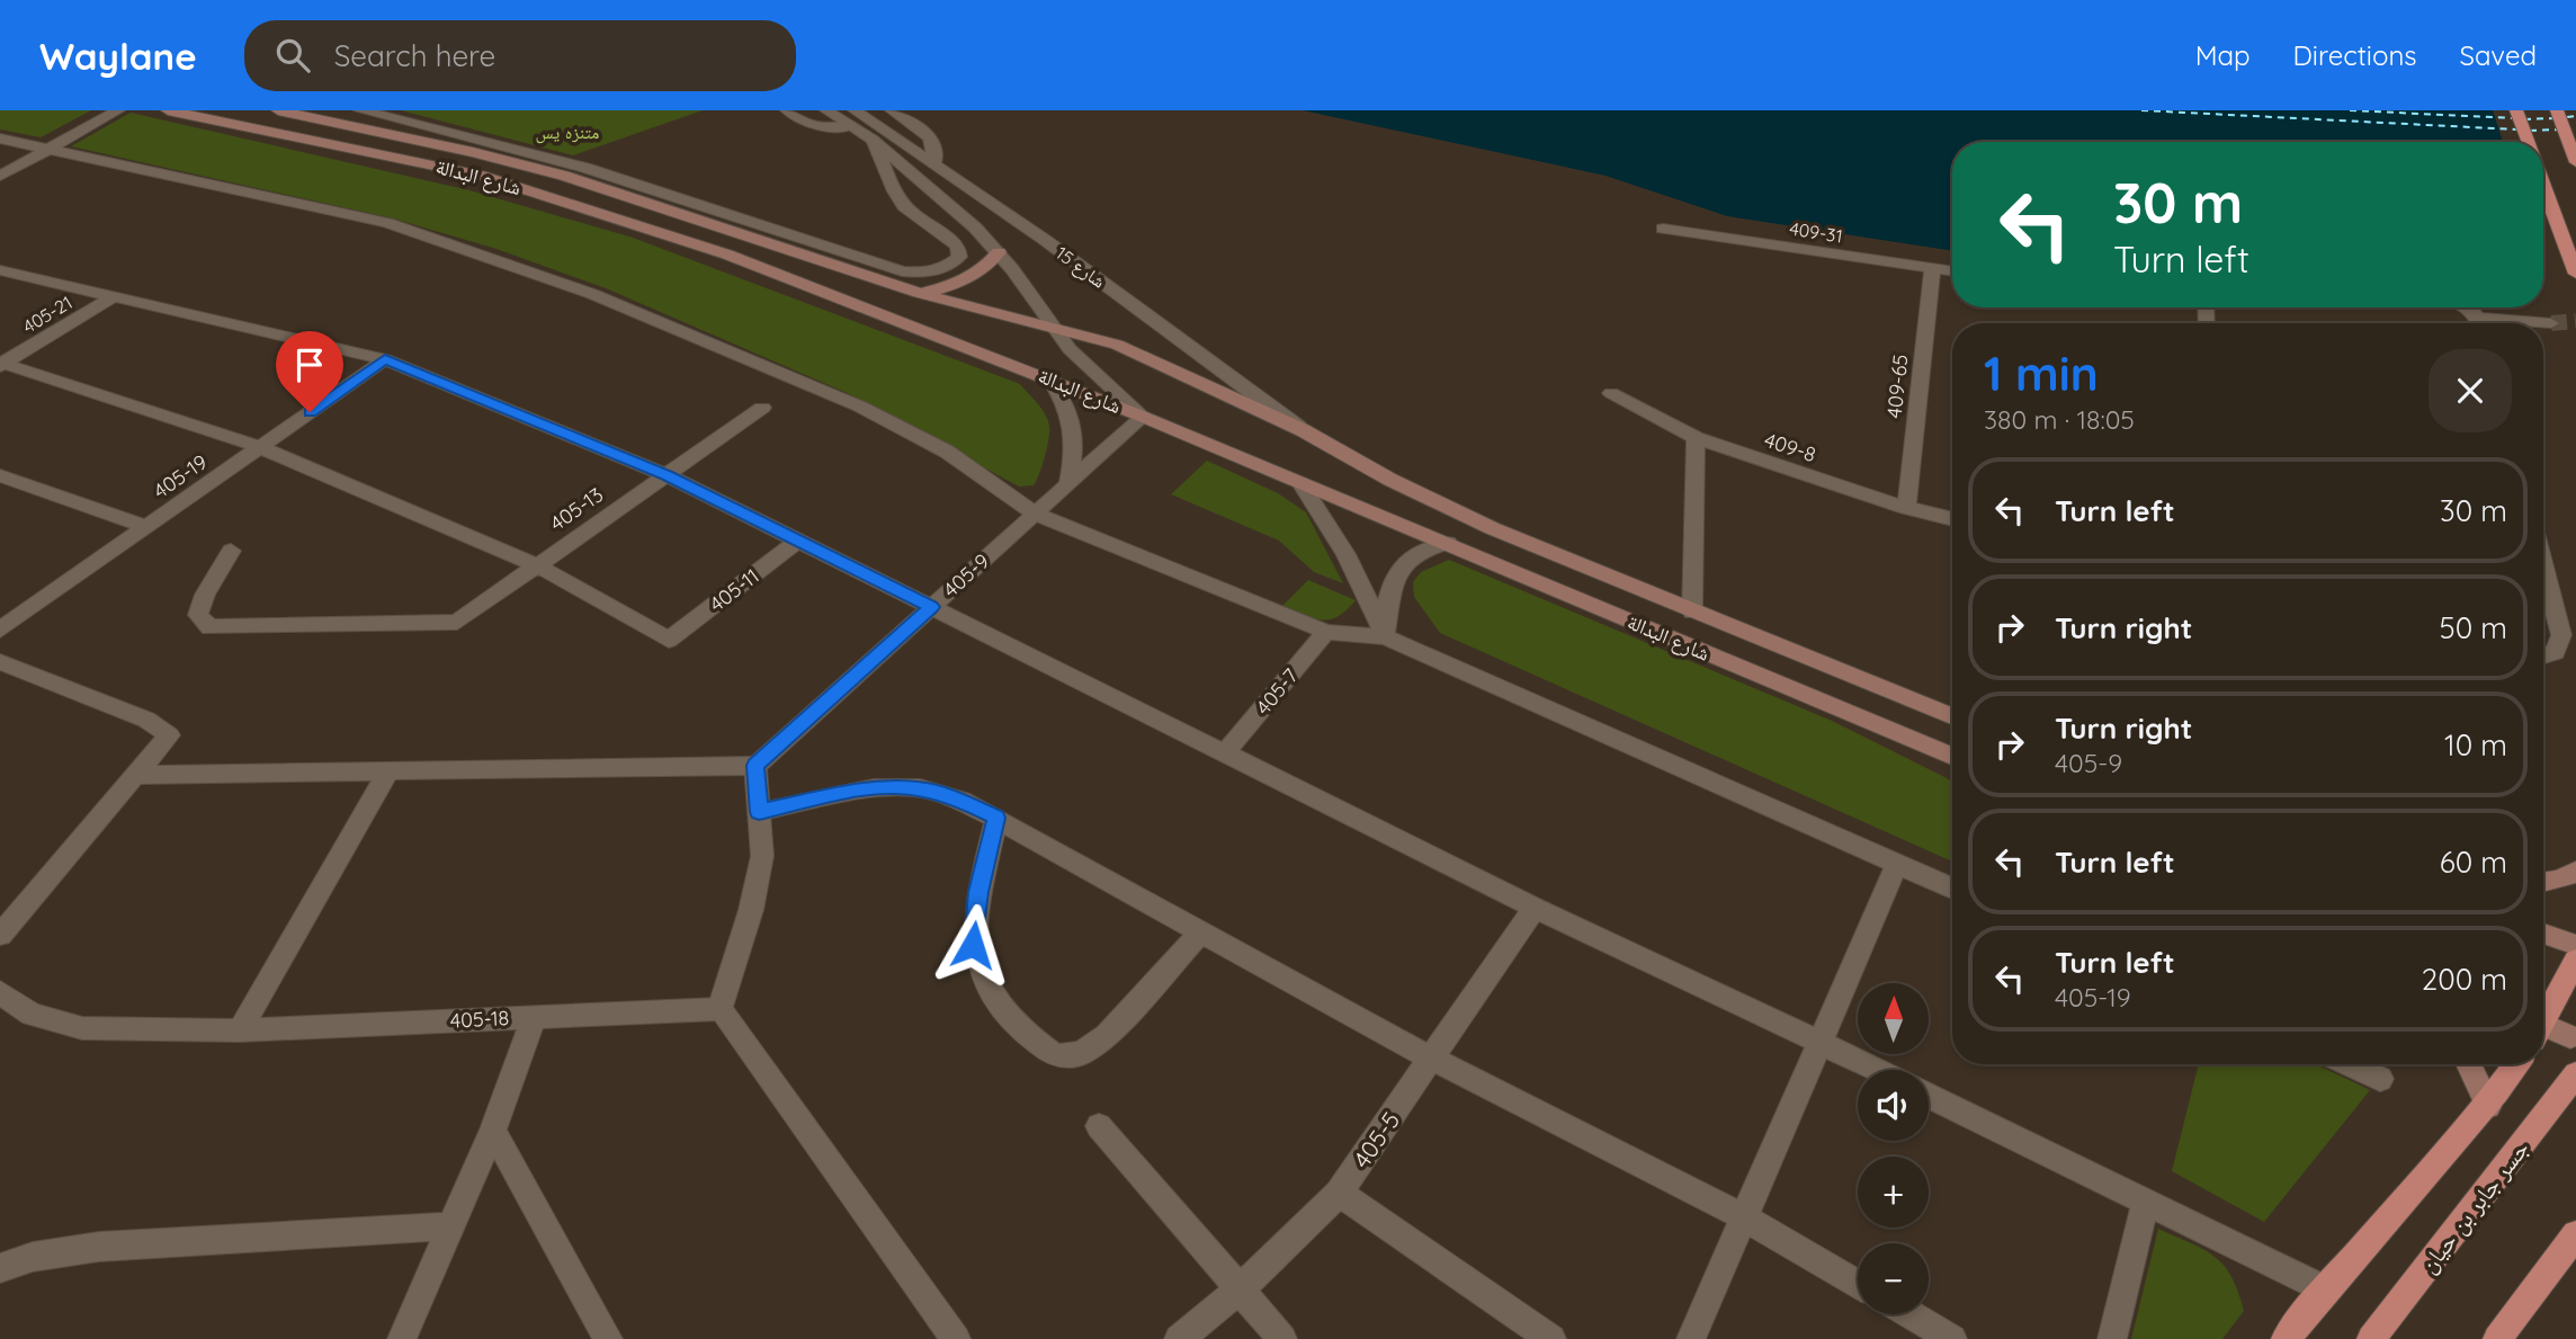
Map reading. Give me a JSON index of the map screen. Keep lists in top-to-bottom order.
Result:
{
  "streets": {
    "main road": ["شارع البدالة", "جسر جابر بن حيان"],
    "street": [
      "409-31",
      "شارع 15",
      "405-21",
      "409-65",
      "409-8",
      "405-19",
      "405-13",
      "405-9",
      "405-11",
      "405-7",
      "405-18",
      "405-5"
    ]
  },
  "crossings": [
    ["شارع البدالة", "شارع 15"],
    ["شارع البدالة", "405-9"],
    ["409-31", "409-65"],
    ["شارع 15", "405-9"],
    ["409-65", "409-8"],
    ["405-13", "405-11"]
  ],
  "parks": ["متنزه يس"],
  "north": "top",
  "page": {
    "header": "Waylane",
    "search": "Search here",
    "nav": ["Map", "Directions", "Saved"],
    "turn": ["30 m", "Turn left"],
    "heading": ["1 min", "380 m · 18:05"],
    "list": [
      {
        "name": "Turn left",
        "value": "30 m"
      },
      {
        "name": "Turn right",
        "value": "50 m"
      },
      {
        "name": "Turn right",
        "note": "405-9",
        "value": "10 m"
      },
      {
        "name": "Turn left",
        "value": "60 m"
      },
      {
        "name": "Turn left",
        "note": "405-19",
        "value": "200 m"
      }
    ],
    "map_buttons": ["+", "−"]
  }
}
